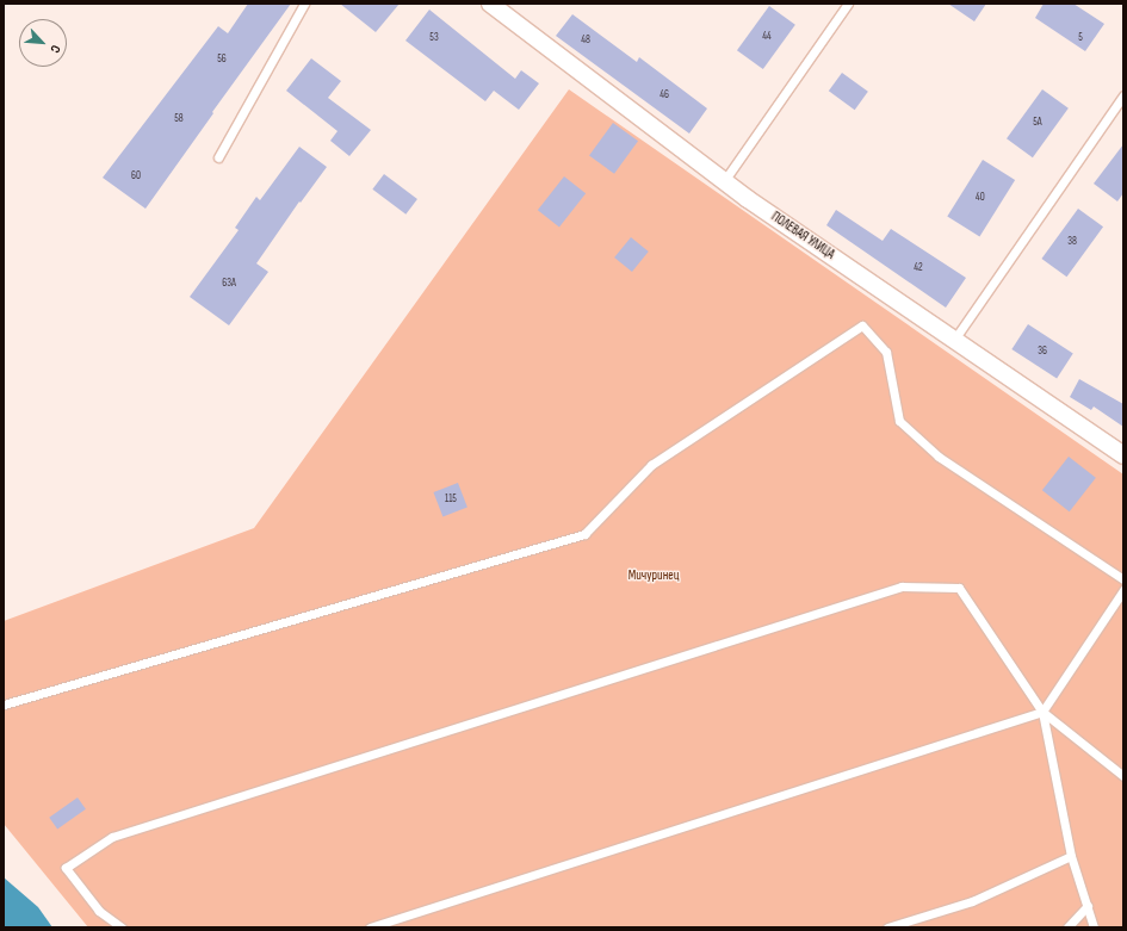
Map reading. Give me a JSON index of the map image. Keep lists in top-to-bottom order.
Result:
{
  "streets": {
    "street": ["ПОЛЕВАЯ УЛИЦА"]
  },
  "parks": ["Мичуринец"],
  "house_numbers": [
    "44",
    "53",
    "5",
    "48",
    "56",
    "46",
    "58",
    "5А",
    "60",
    "40",
    "38",
    "42",
    "63А",
    "36",
    "115"
  ],
  "north": "bottom right"
}
